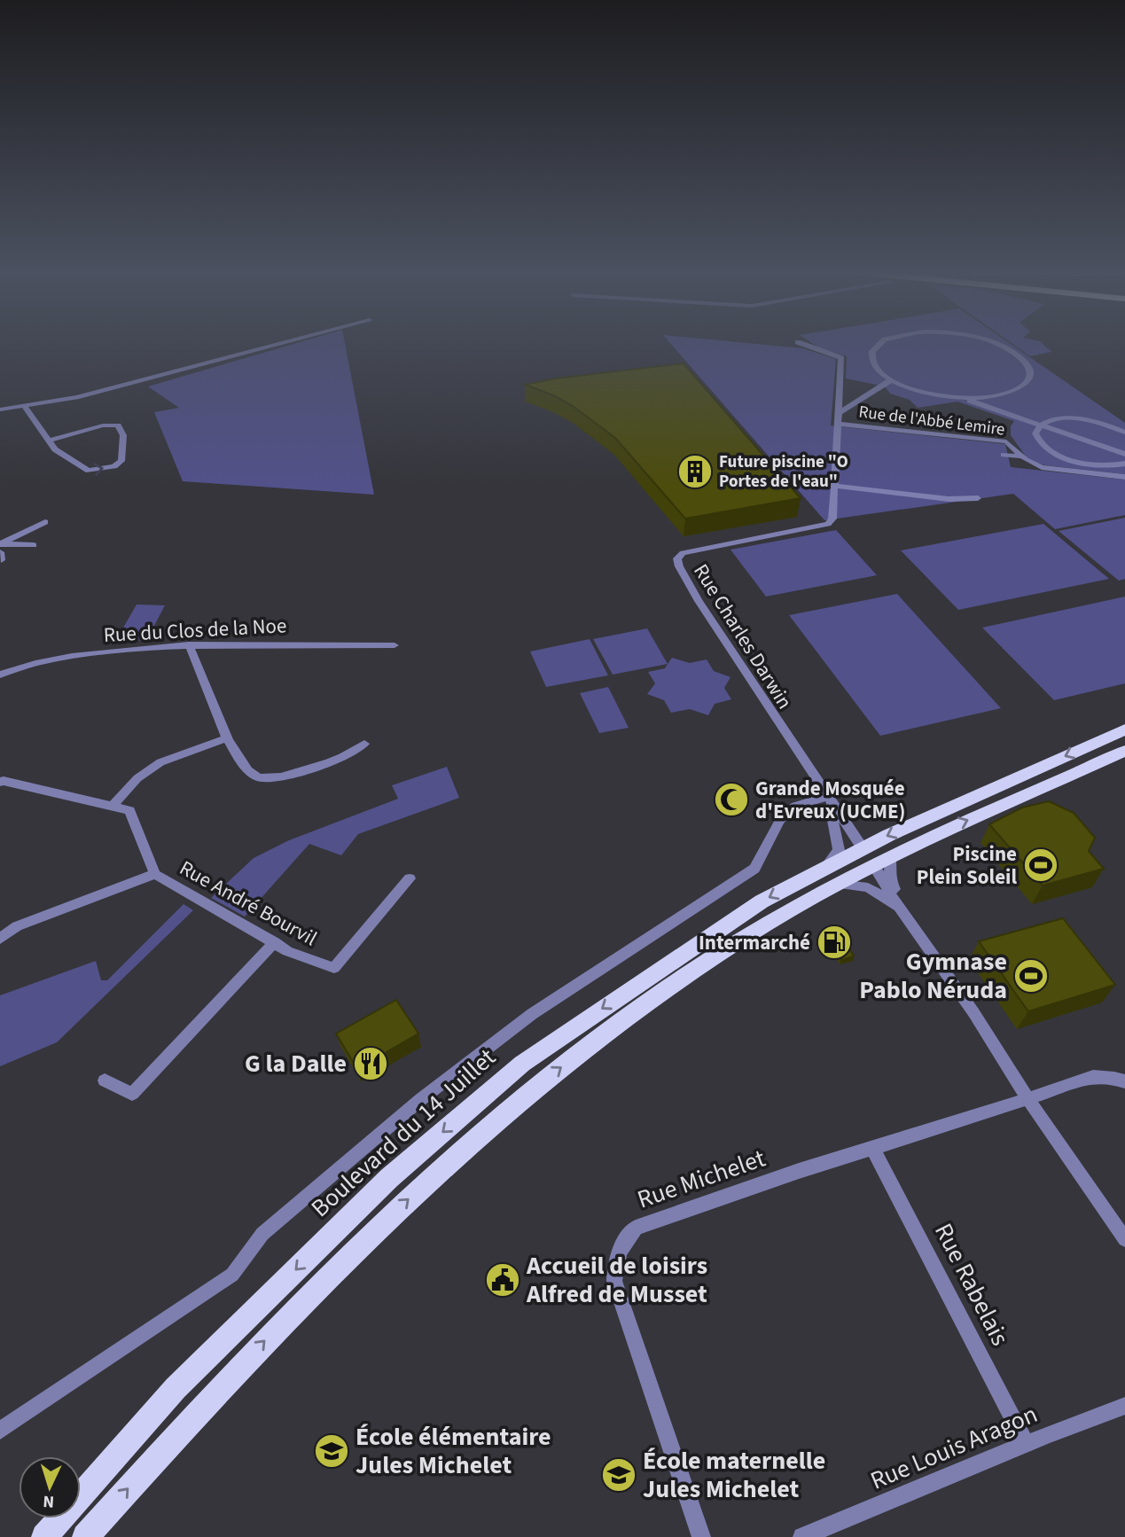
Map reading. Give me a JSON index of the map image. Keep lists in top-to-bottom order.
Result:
{
  "streets": {
    "main road": ["Boulevard du 14 Juillet"],
    "street": [
      "Rue de l'Abbé Lemire",
      "Rue du Clos de la Noe",
      "Rue Charles Darwin",
      "Rue André Bourvil",
      "Rue Michelet",
      "Rue Rabelais",
      "Rue Louis Aragon"
    ]
  },
  "crossings": [
    ["Rue de l'Abbé Lemire", "Rue Charles Darwin"],
    ["Rue Michelet", "Rue Rabelais"],
    ["Rue Rabelais", "Rue Louis Aragon"]
  ],
  "places": {
    "building": ["Future piscine \"O Portes de l'eau\""],
    "mosque": ["Grande Mosquée d'Evreux (UCME)"],
    "sports": ["Piscine Plein Soleil", "Gymnase Pablo Néruda"],
    "fuel station": ["Intermarché"],
    "restaurant": ["G la Dalle"],
    "public building": ["Accueil de loisirs Alfred de Musset"],
    "school or university": ["École élémentaire Jules Michelet", "École maternelle Jules Michelet"]
  },
  "north": "bottom"
}
